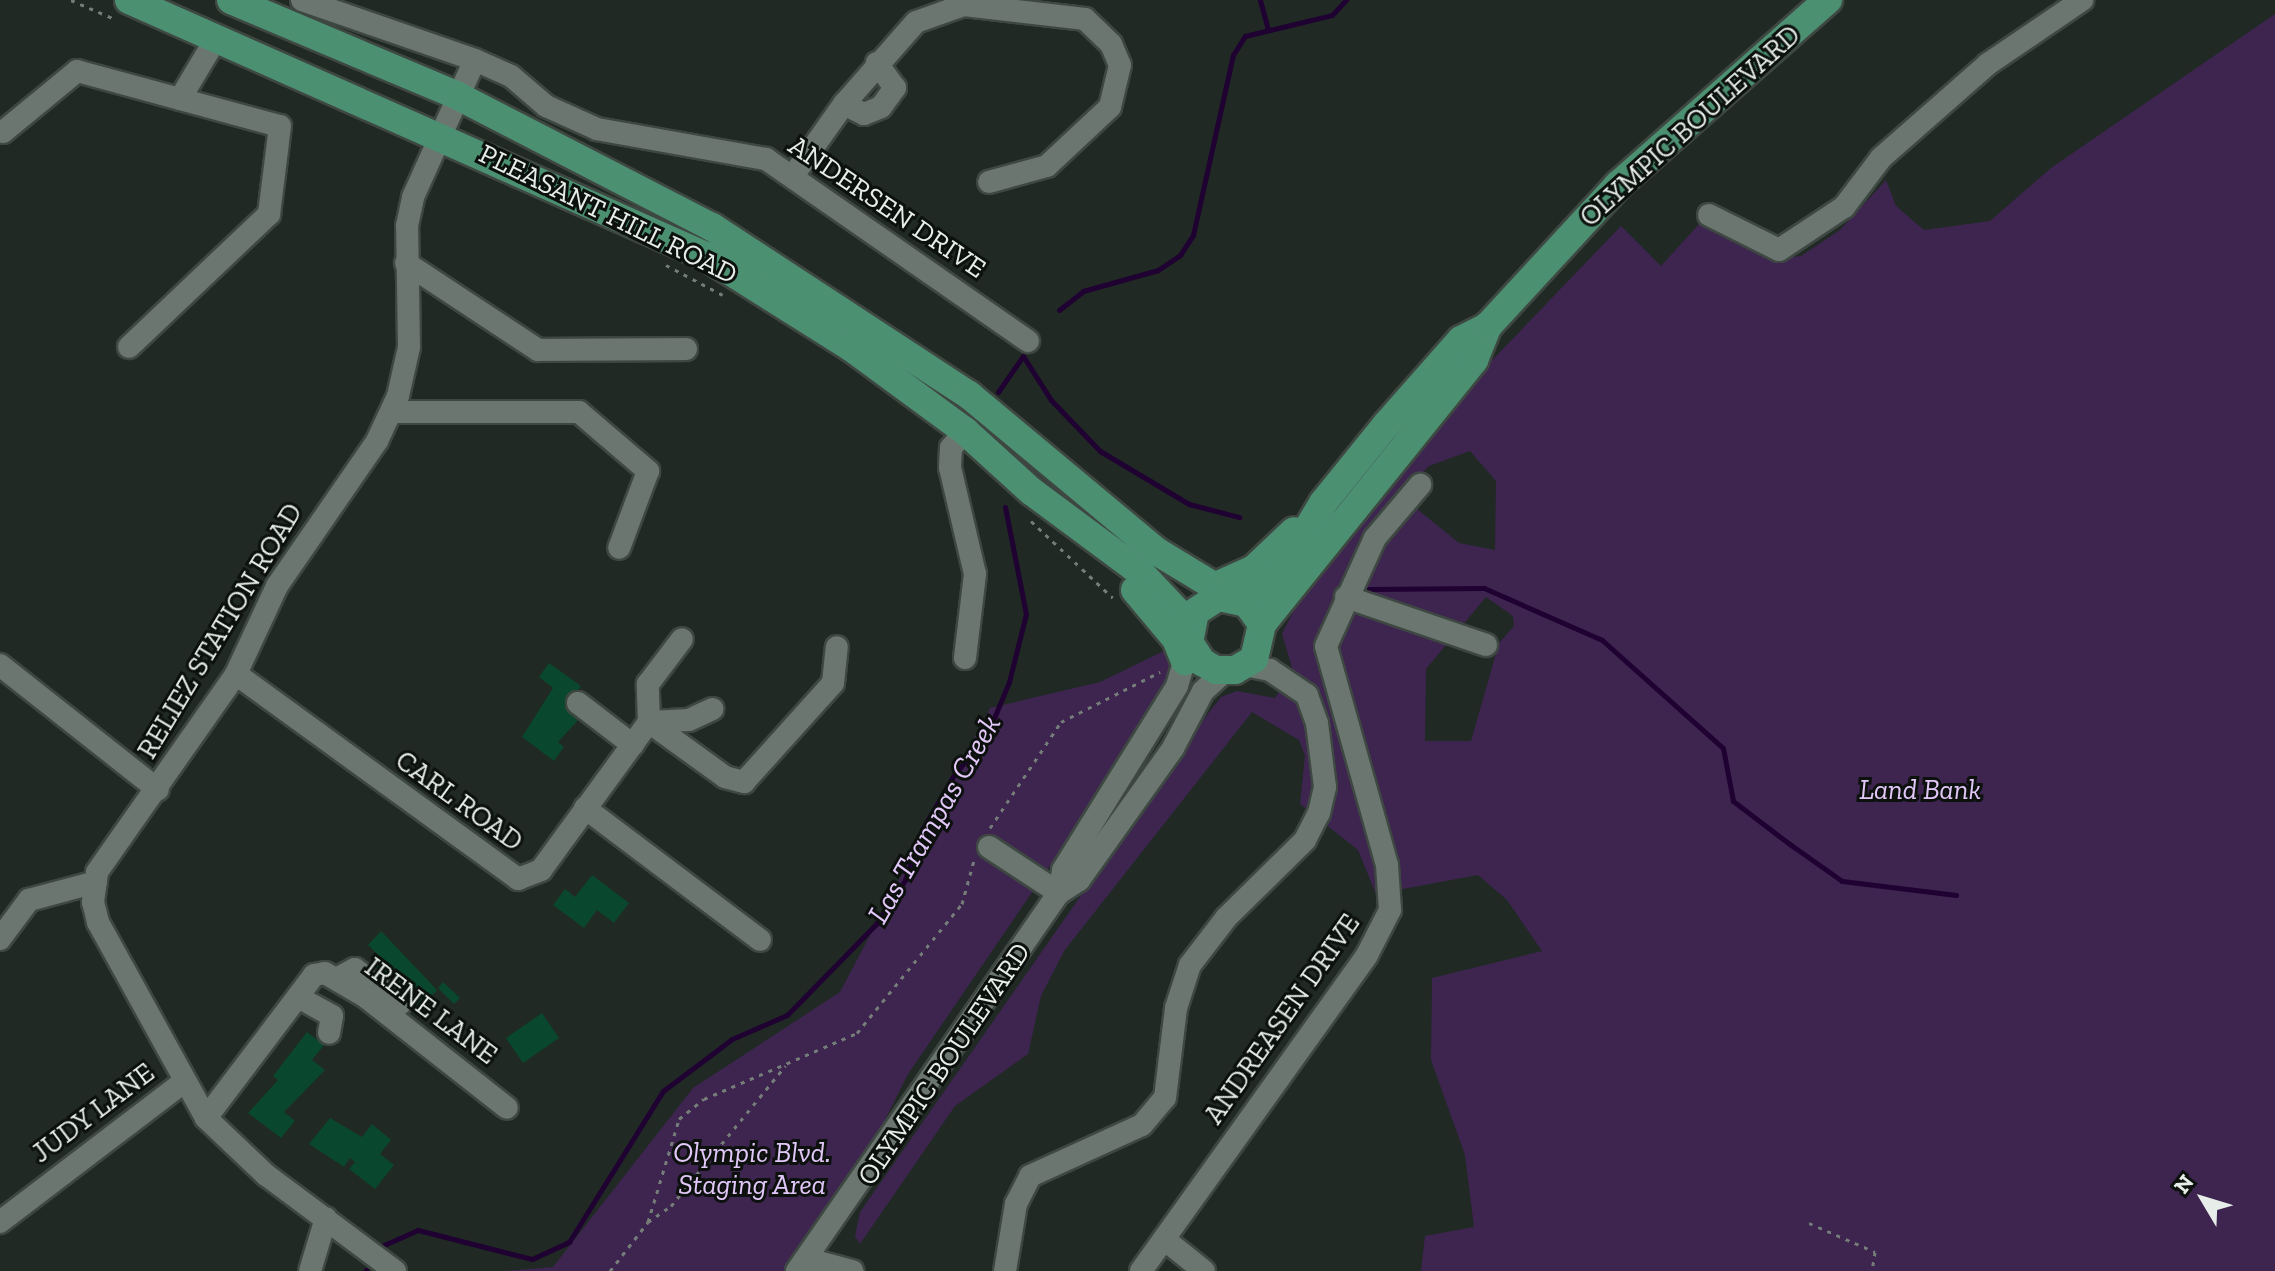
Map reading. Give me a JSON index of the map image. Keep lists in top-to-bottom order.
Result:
{
  "streets": {
    "main road": ["OLYMPIC BOULEVARD", "PLEASANT HILL ROAD"],
    "street": [
      "ANDERSEN DRIVE",
      "RELIEZ STATION ROAD",
      "CARL ROAD",
      "IRENE LANE",
      "ANDREASEN DRIVE",
      "JUDY LANE"
    ]
  },
  "crossings": [
    ["OLYMPIC BOULEVARD", "PLEASANT HILL ROAD"],
    ["ANDERSEN DRIVE", "RELIEZ STATION ROAD"],
    ["PLEASANT HILL ROAD", "RELIEZ STATION ROAD"],
    ["RELIEZ STATION ROAD", "CARL ROAD"]
  ],
  "water": ["Las Trampas Creek"],
  "parks": ["Land Bank", "Olympic Blvd. Staging Area"],
  "north": "top left"
}
